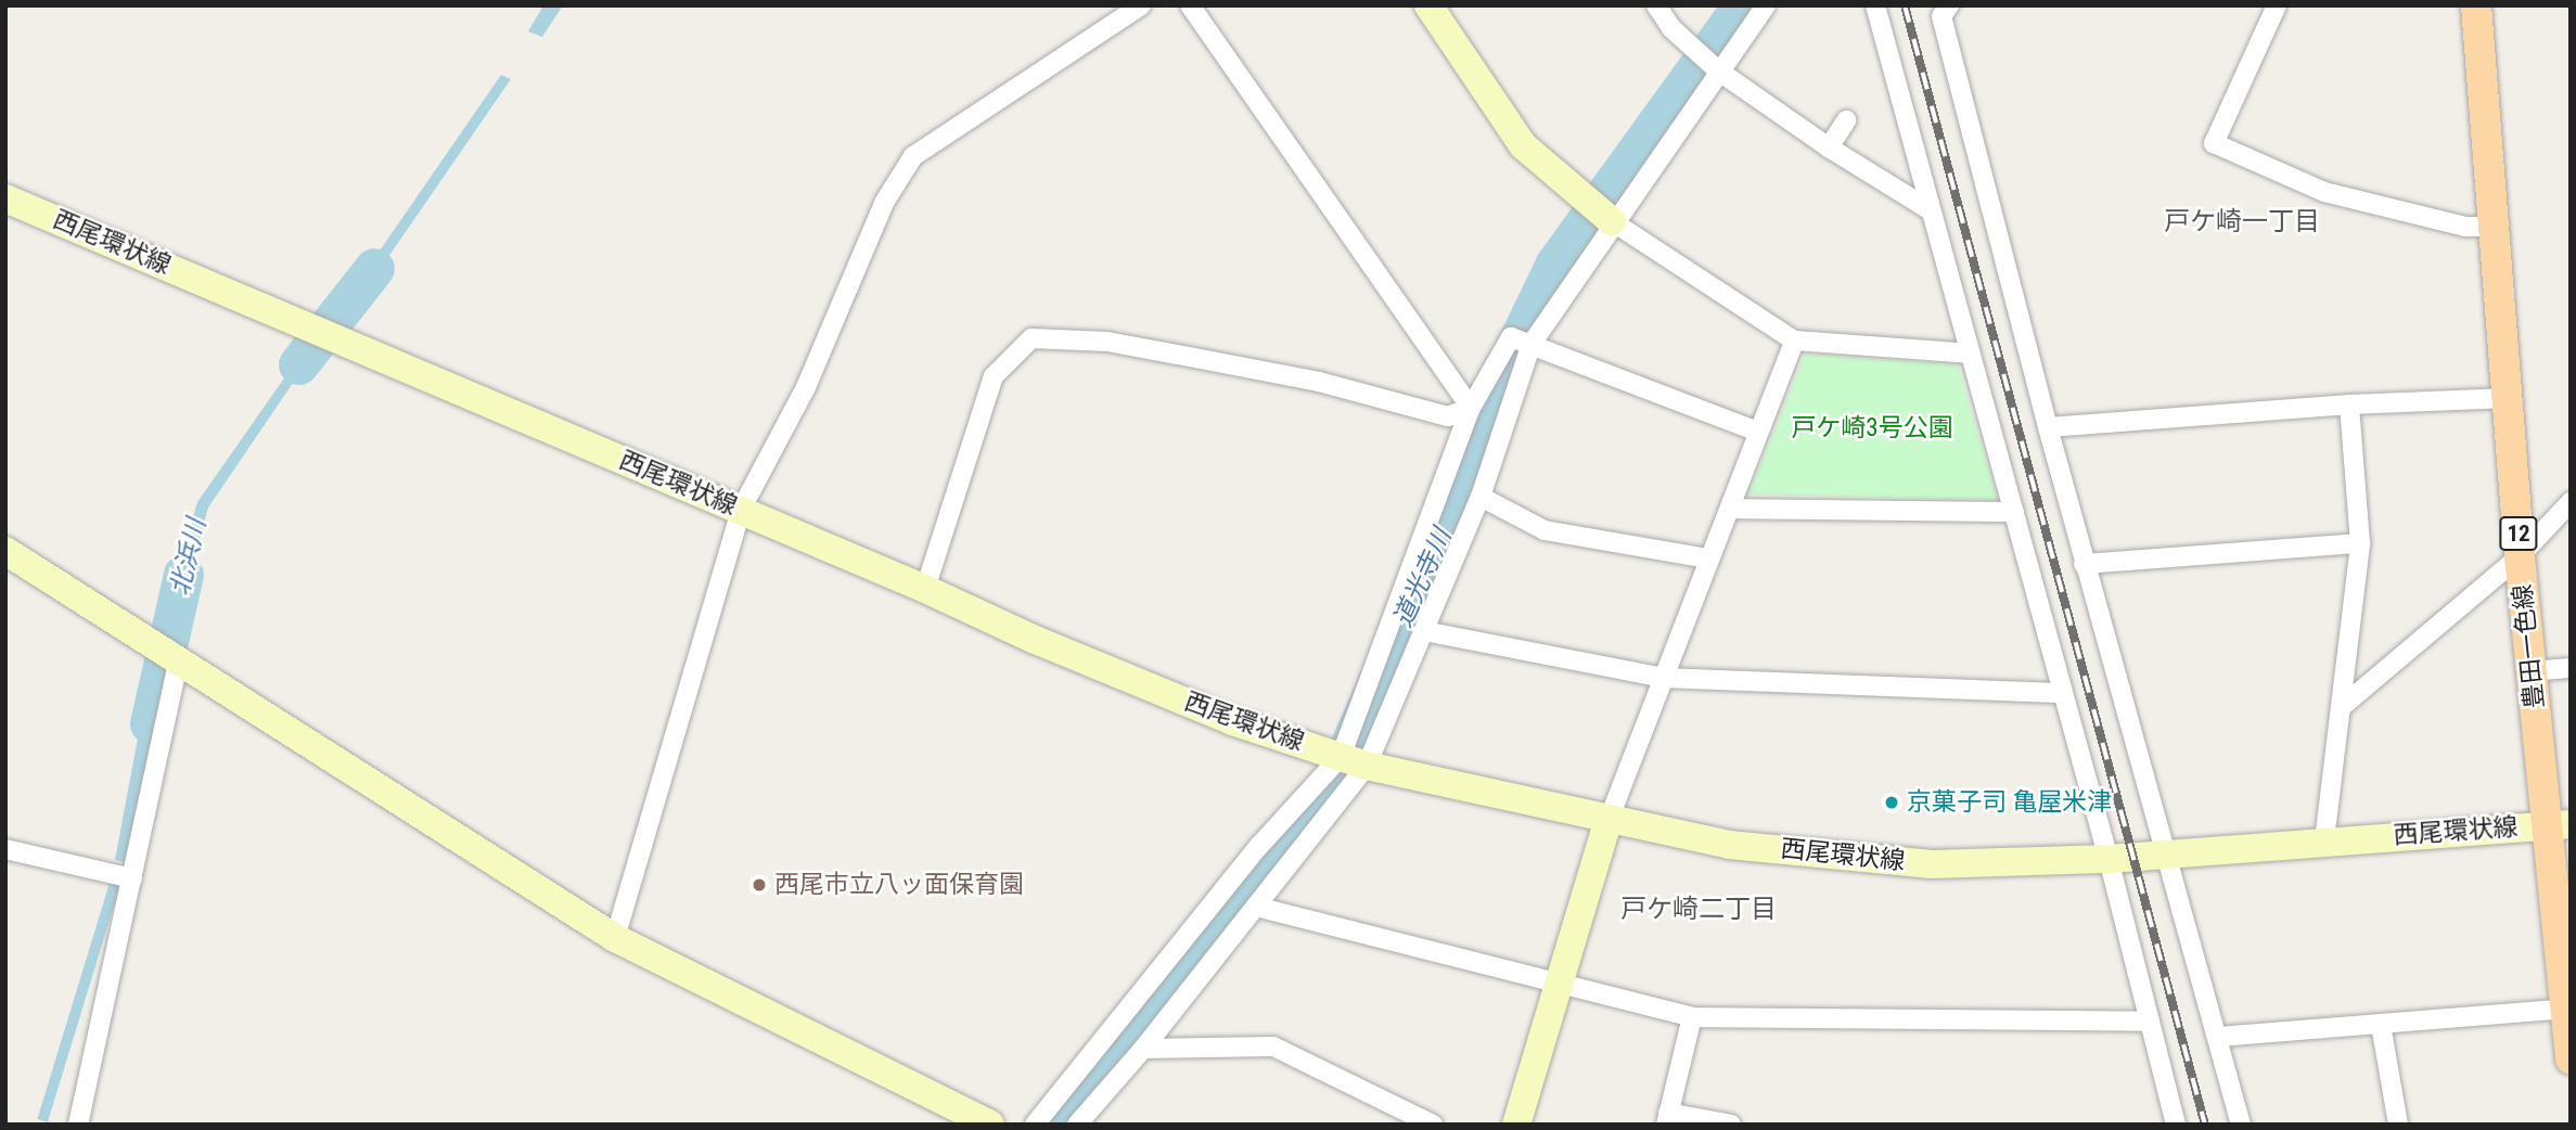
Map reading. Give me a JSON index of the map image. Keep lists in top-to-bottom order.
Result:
{
  "streets": {
    "main road": ["西尾環状線", "12", "豊田一色線"]
  },
  "crossings": [
    ["西尾環状線", "豊田一色線"]
  ],
  "districts": ["戸ケ崎一丁目", "戸ケ崎二丁目"],
  "water": ["北浜川", "道光寺川"],
  "parks": ["戸ケ崎3号公園"],
  "places": ["京菓子司 亀屋米津", "西尾市立八ッ面保育園"]
}
